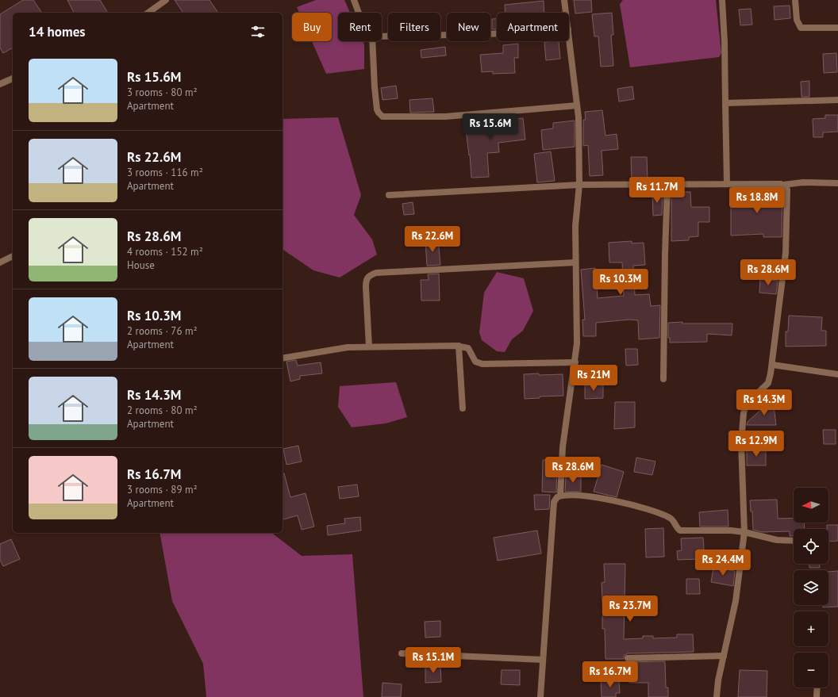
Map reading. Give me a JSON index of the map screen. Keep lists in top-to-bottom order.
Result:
{
  "north": "left",
  "page": {
    "chip": [
      "Buy",
      "Rent",
      "Filters",
      "New",
      "Apartment"
    ],
    "heading": "14 homes",
    "list": [
      {
        "name": "Rs 15.6M",
        "note": "3 rooms · 80 m² · Apartment"
      },
      {
        "name": "Rs 22.6M",
        "note": "3 rooms · 116 m² · Apartment"
      },
      {
        "name": "Rs 28.6M",
        "note": "4 rooms · 152 m² · House"
      },
      {
        "name": "Rs 10.3M",
        "note": "2 rooms · 76 m² · Apartment"
      },
      {
        "name": "Rs 14.3M",
        "note": "2 rooms · 80 m² · Apartment"
      },
      {
        "name": "Rs 16.7M",
        "note": "3 rooms · 89 m² · Apartment"
      }
    ],
    "price": [
      "Rs 15.6M",
      "Rs 11.7M",
      "Rs 18.8M",
      "Rs 22.6M",
      "Rs 28.6M",
      "Rs 10.3M",
      "Rs 21M",
      "Rs 14.3M",
      "Rs 12.9M",
      "Rs 28.6M",
      "Rs 24.4M",
      "Rs 23.7M",
      "Rs 15.1M",
      "Rs 16.7M"
    ],
    "map_buttons": ["+", "−"]
  }
}
